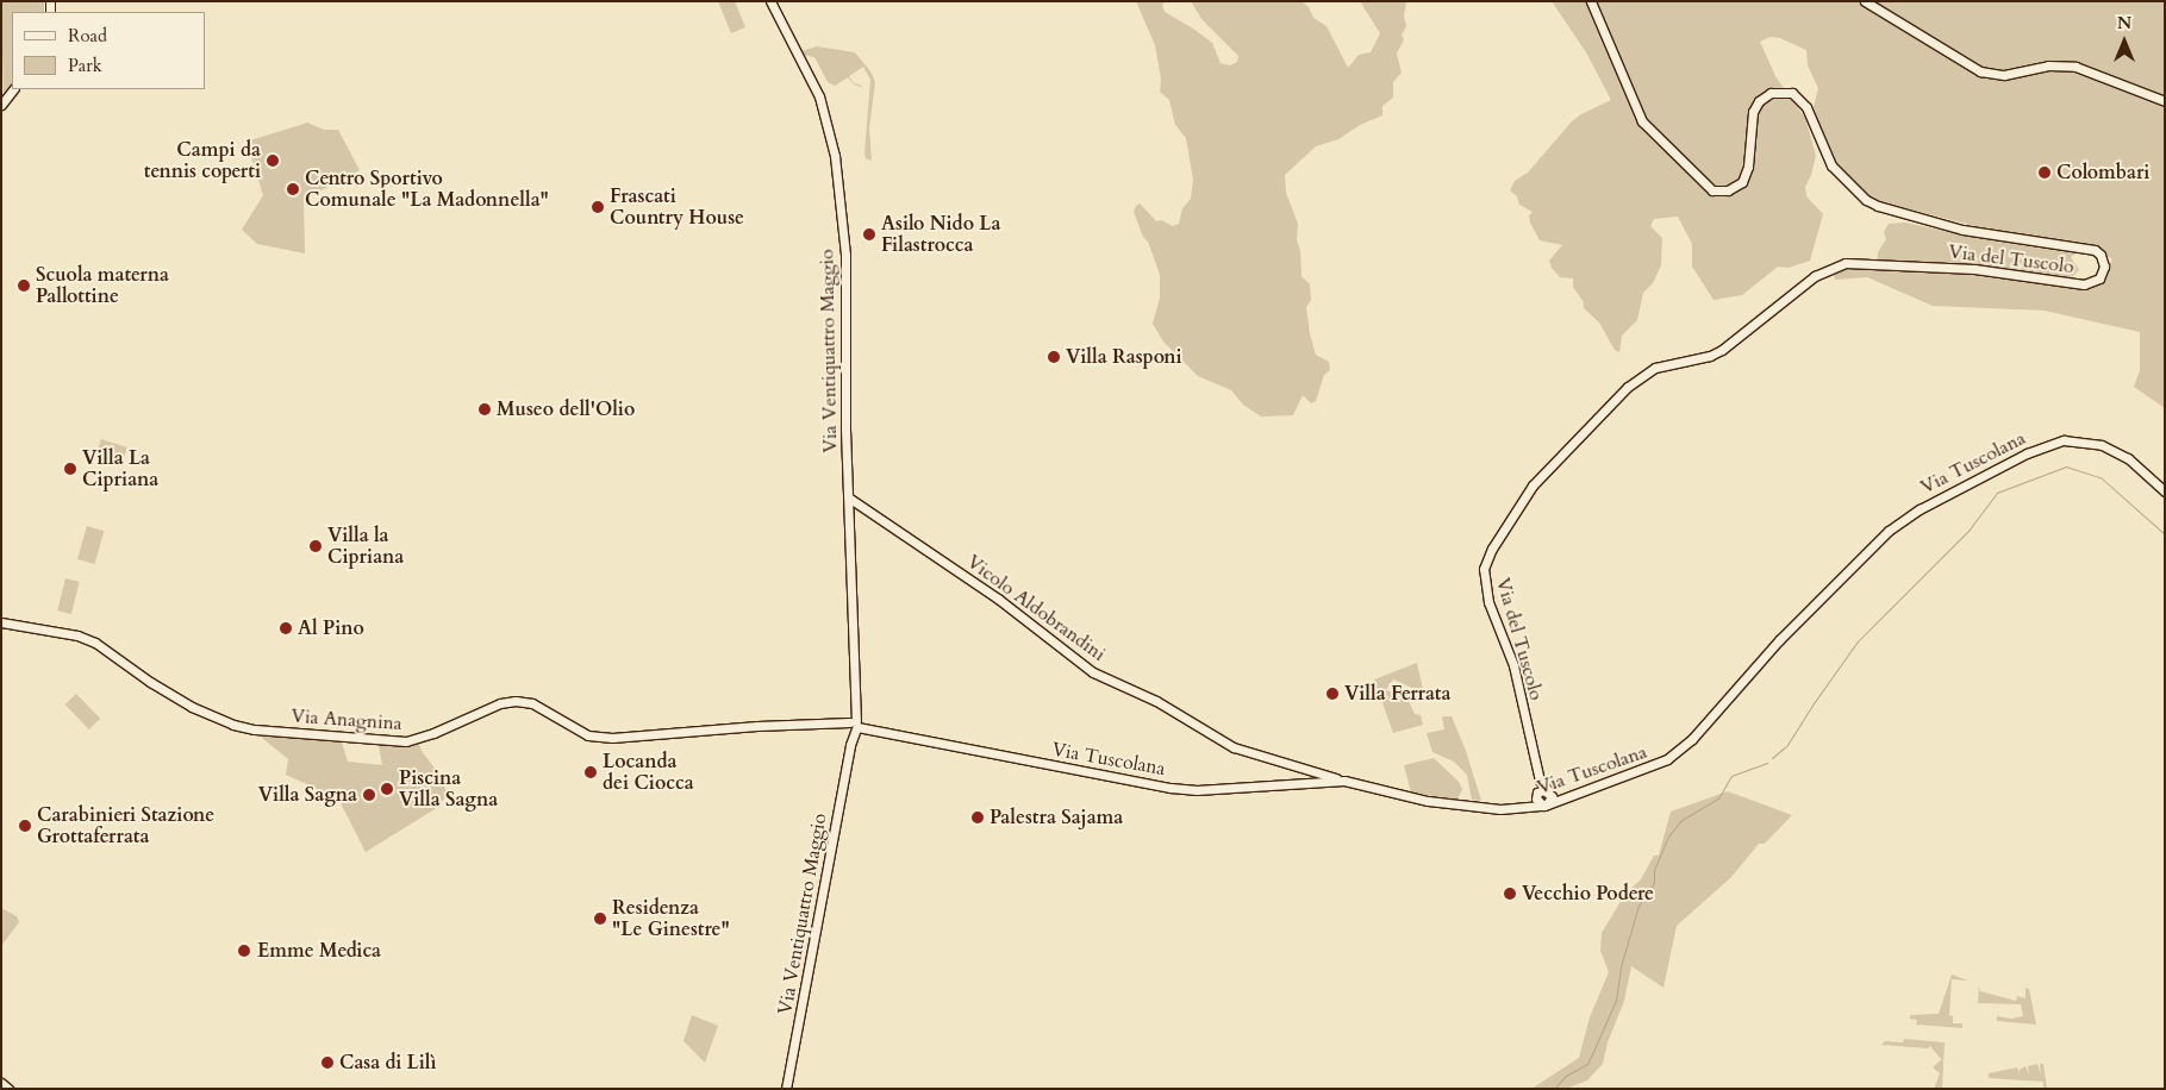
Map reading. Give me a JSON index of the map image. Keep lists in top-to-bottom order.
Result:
{
  "streets": {
    "main road": [
      "Via del Tuscolo",
      "Via Ventiquattro Maggio",
      "Via Tuscolana",
      "Vicolo Aldobrandini",
      "Via Anagnina"
    ]
  },
  "crossings": [
    ["Via Ventiquattro Maggio", "Via Tuscolana"],
    ["Via Ventiquattro Maggio", "Vicolo Aldobrandini"],
    ["Via Ventiquattro Maggio", "Via Anagnina"],
    ["Via Tuscolana", "Vicolo Aldobrandini"],
    ["Via Tuscolana", "Via Anagnina"]
  ],
  "places": [
    "Campi da tennis coperti",
    "Colombari",
    "Centro Sportivo Comunale \"La Madonnella\"",
    "Frascati Country House",
    "Asilo Nido La Filastrocca",
    "Scuola materna Pallottine",
    "Villa Rasponi",
    "Museo dell'Olio",
    "Villa La Cipriana",
    "Villa la Cipriana",
    "Al Pino",
    "Villa Ferrata",
    "Locanda dei Ciocca",
    "Piscina Villa Sagna",
    "Villa Sagna",
    "Palestra Sajama",
    "Carabinieri Stazione Grottaferrata",
    "Vecchio Podere",
    "Residenza \"Le Ginestre\"",
    "Emme Medica",
    "Casa di Lilì"
  ],
  "legend": ["Road", "Park"],
  "north": "top"
}
